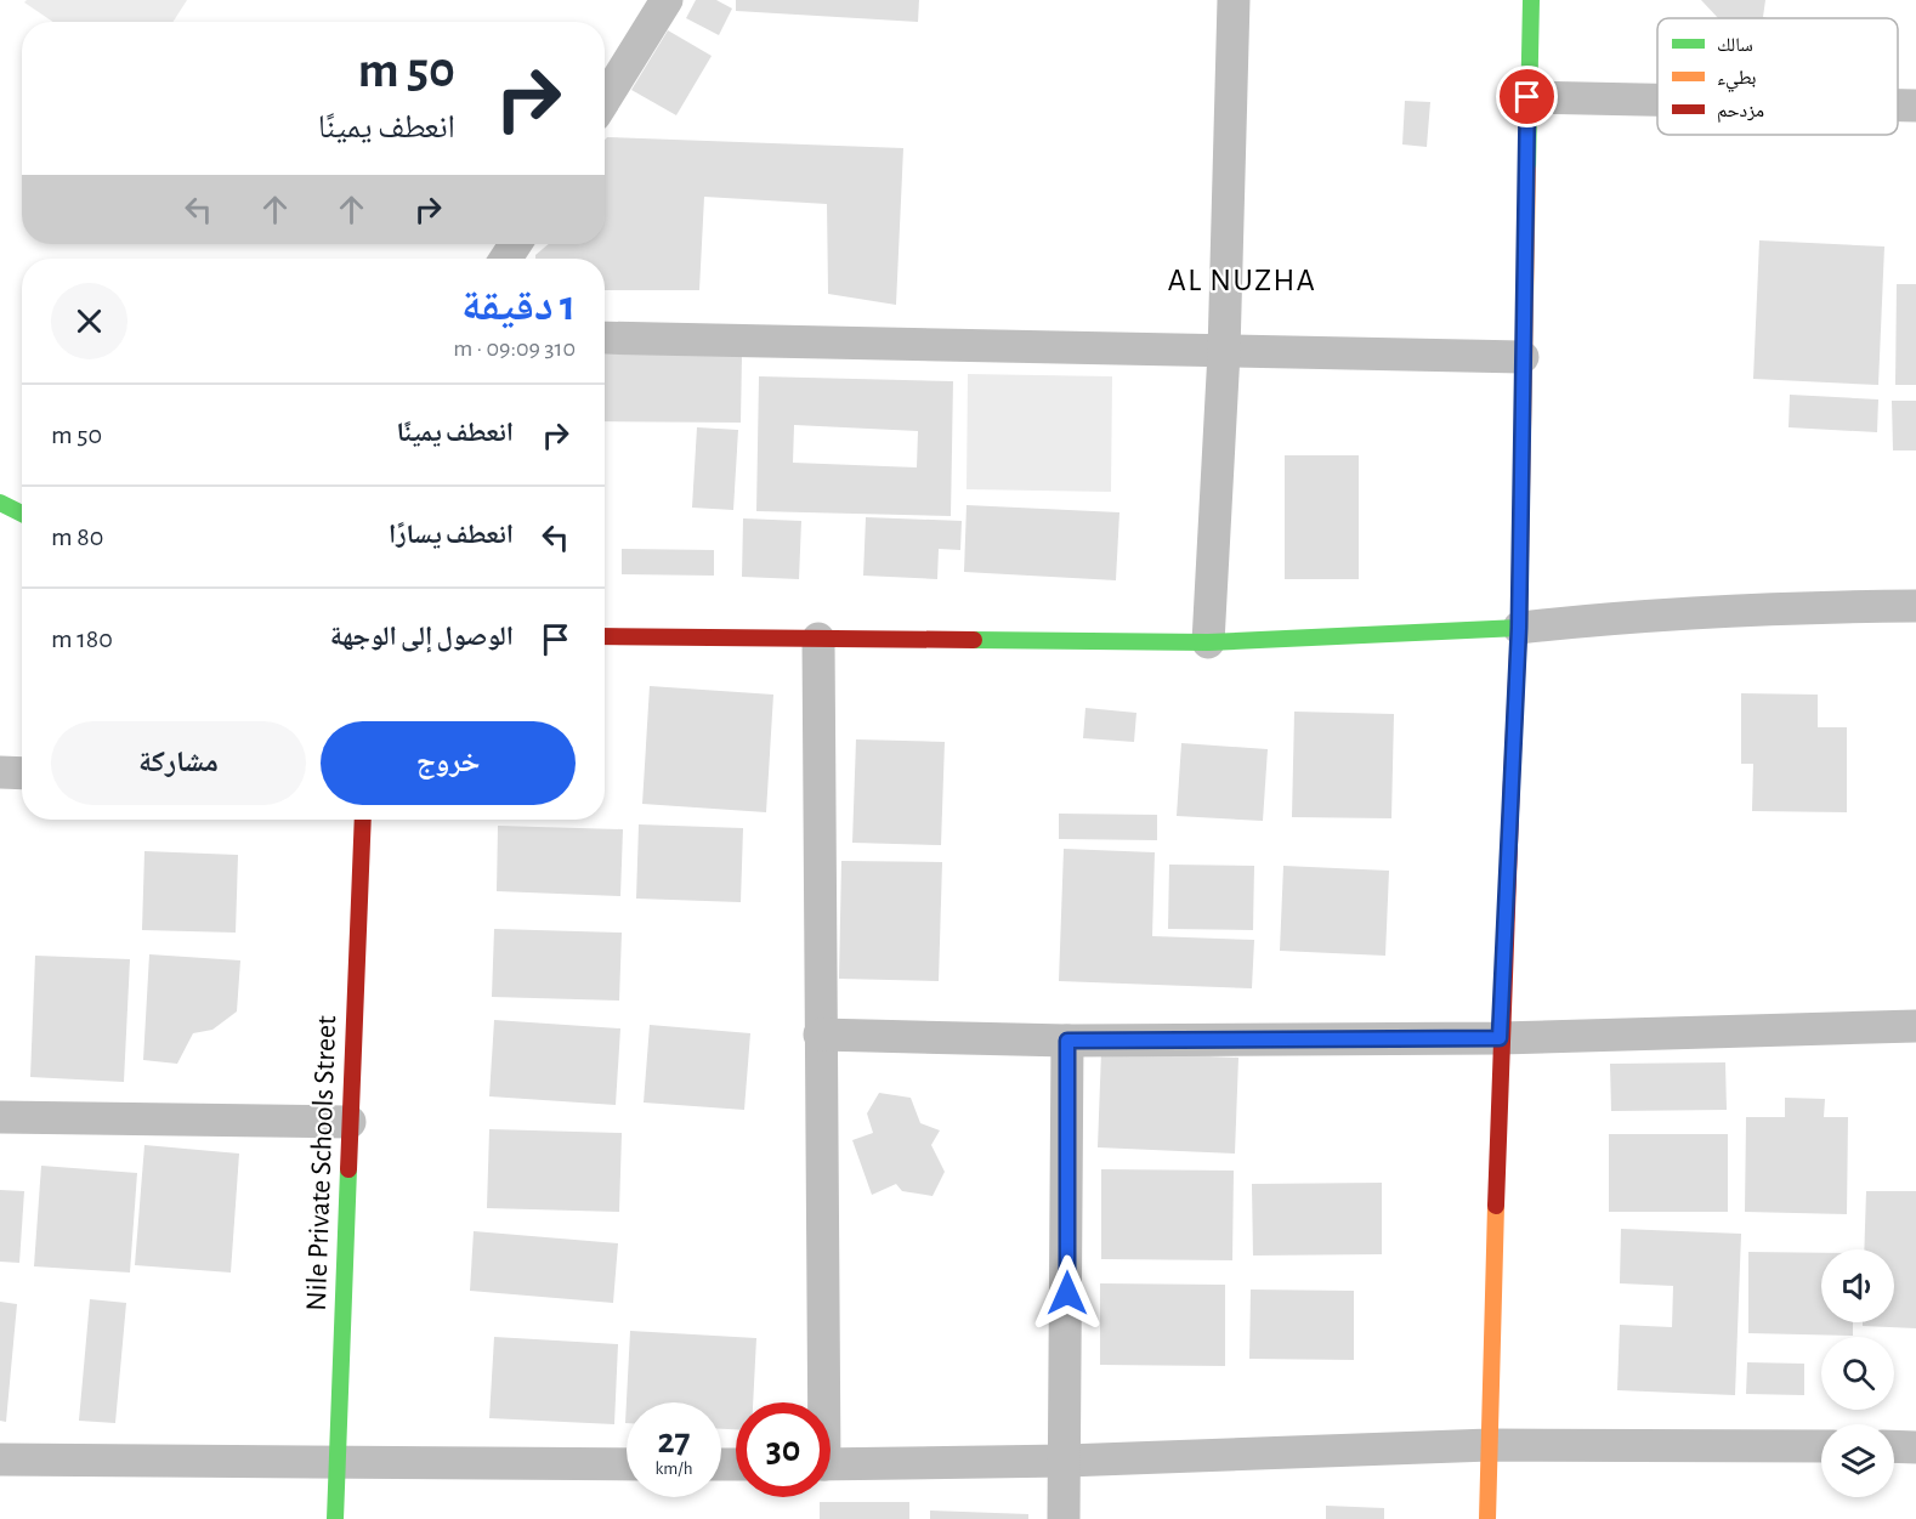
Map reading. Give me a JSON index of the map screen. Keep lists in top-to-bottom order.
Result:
{
  "streets": {
    "street": ["Nile Private Schools Street"]
  },
  "districts": ["AL NUZHA"],
  "legend": ["سالك", "بطيء", "مزدحم"],
  "page": {
    "turn": ["50 m", "انعطف يمينًا"],
    "heading": ["1 دقيقة", "310 m · 09:09"],
    "list": [
      {
        "name": "انعطف يمينًا",
        "value": "50 m"
      },
      {
        "name": "انعطف يسارًا",
        "value": "80 m"
      },
      {
        "name": "الوصول إلى الوجهة",
        "value": "180 m"
      }
    ],
    "buttons": ["خروج", "مشاركة"],
    "speed": "27 km/h",
    "limit": "30"
  }
}
